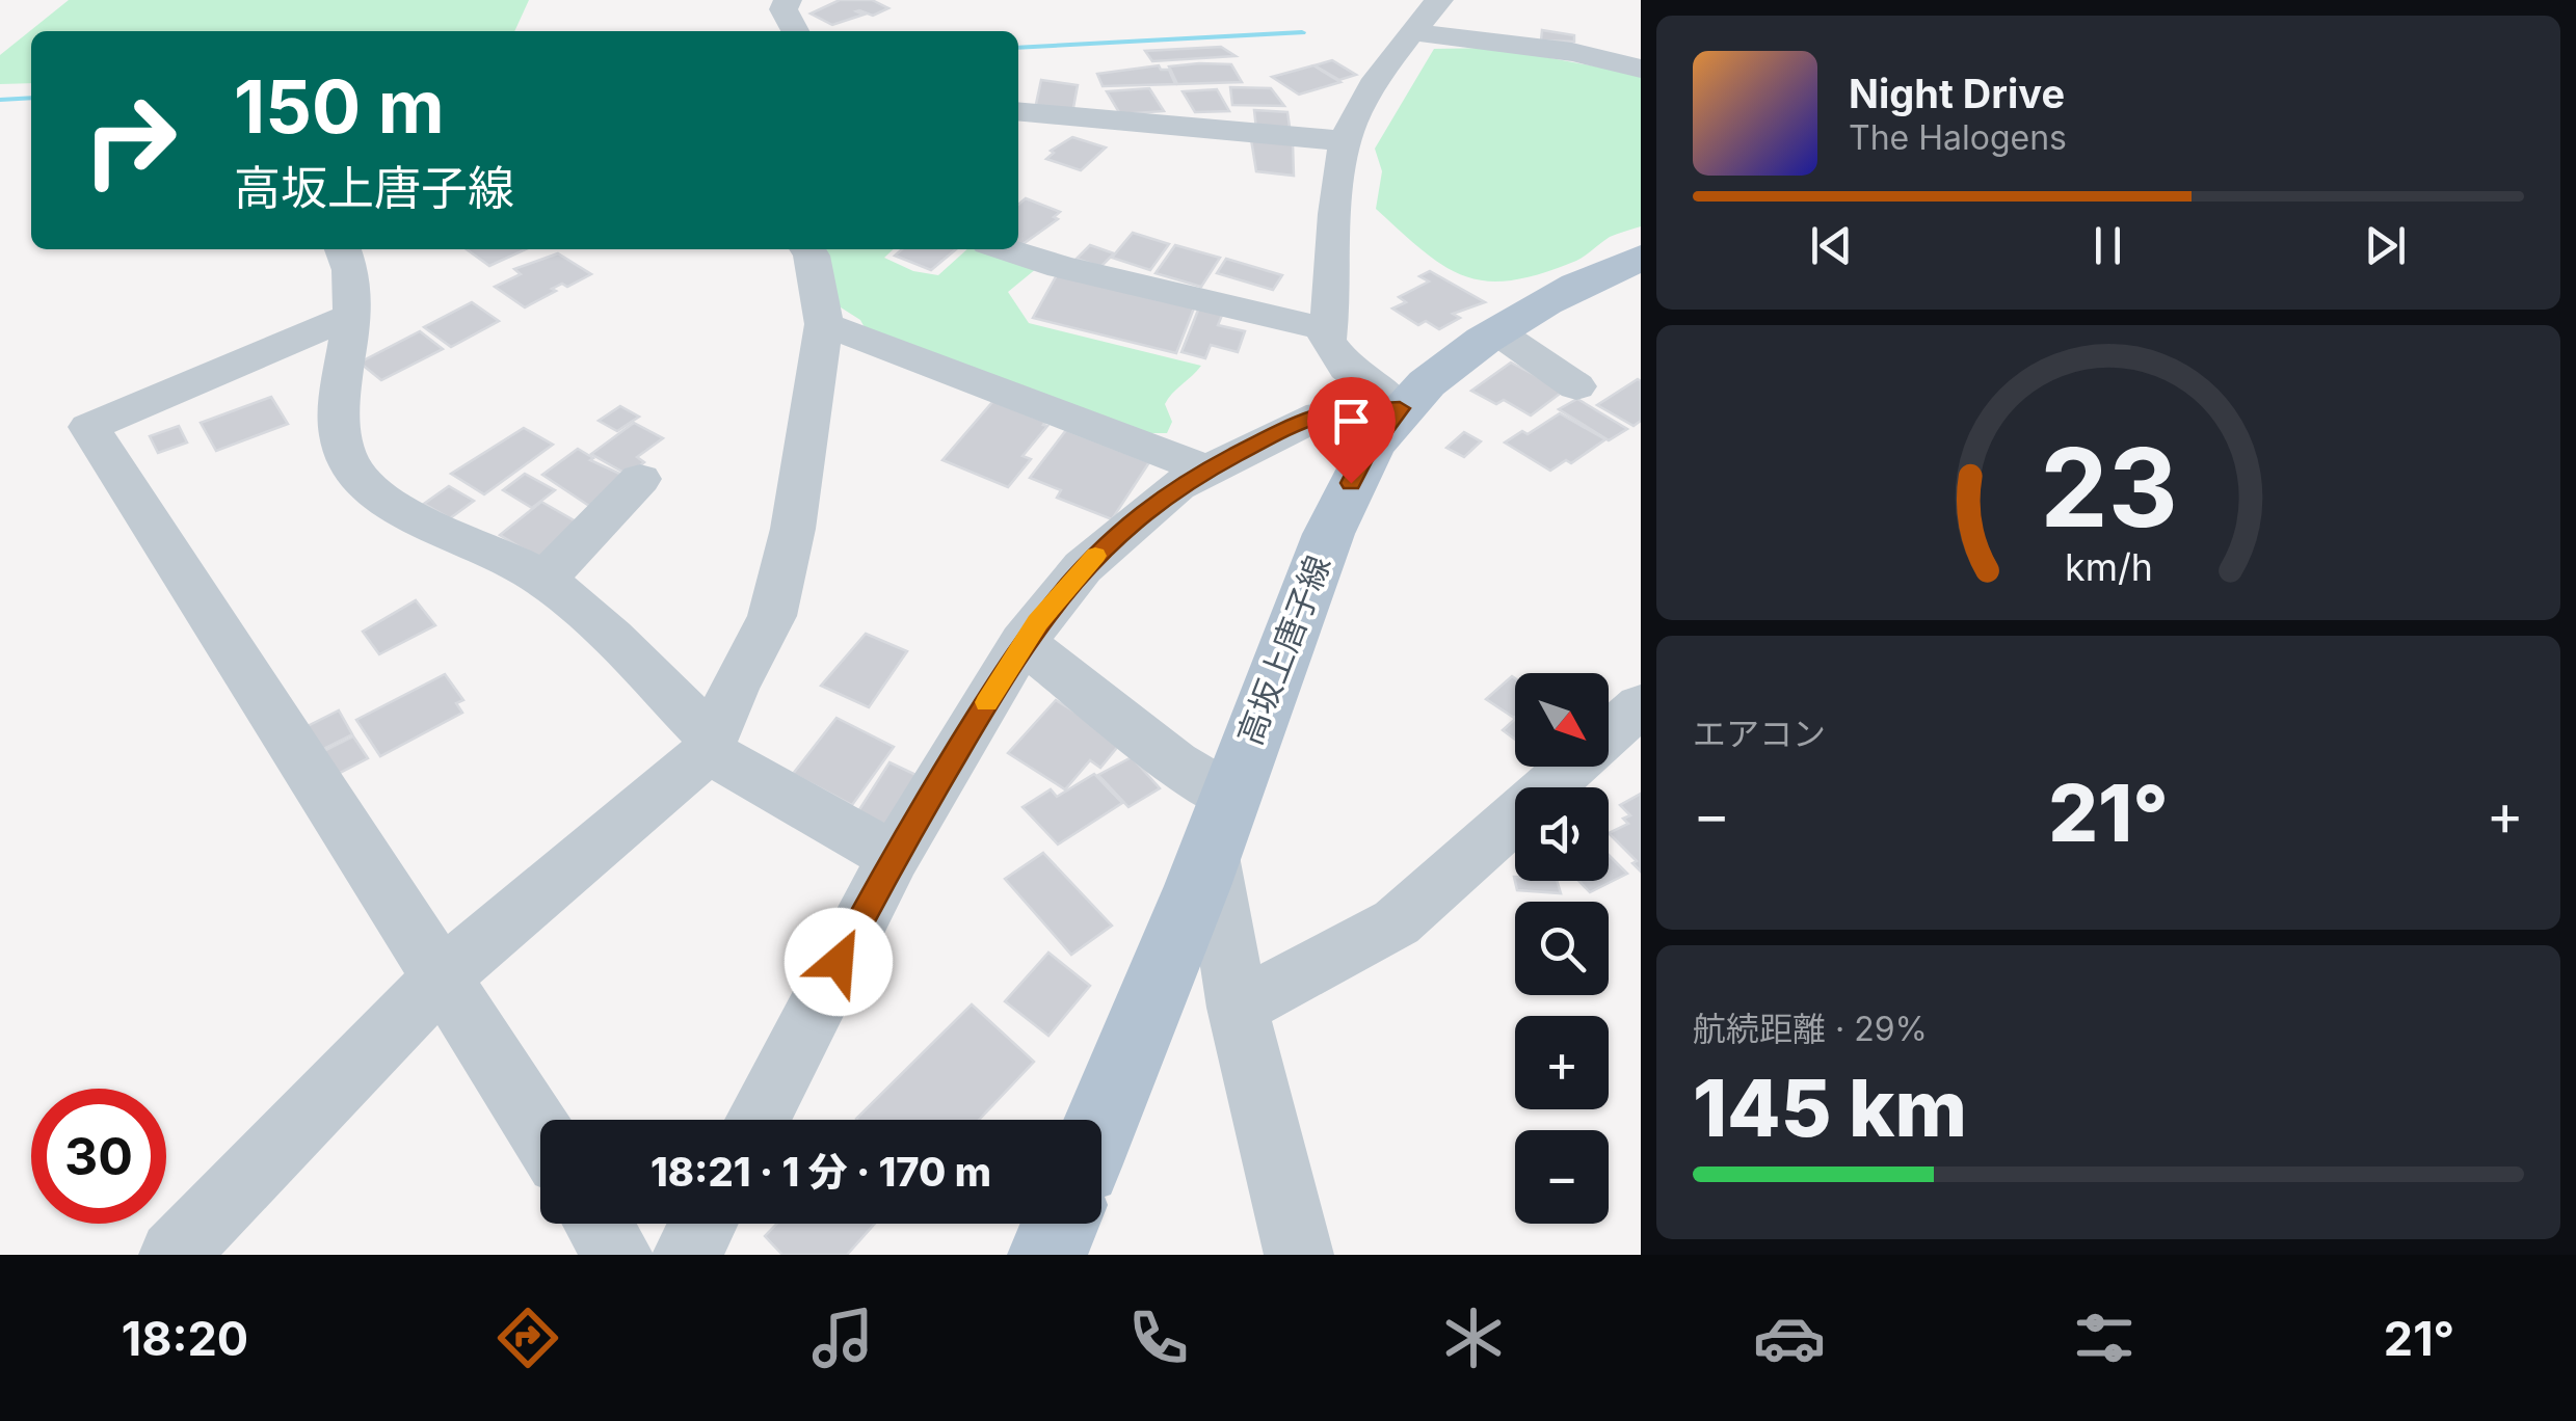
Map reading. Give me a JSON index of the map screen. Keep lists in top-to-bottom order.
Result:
{
  "streets": {
    "main road": ["高坂上唐子線"]
  },
  "north": "bottom right",
  "page": {
    "turn": ["150 m", "高坂上唐子線"],
    "song": ["Night Drive", "The Halogens"],
    "tile": [
      "エアコン",
      ["航続距離 · 29%", "145 km"]
    ],
    "map_buttons": ["+", "−"],
    "heat": ["−", "21°", "+"],
    "limit": "30",
    "trip": "18:21 · 1 分 · 170 m",
    "tabs": ["18:20", "21°"],
    "gauge": ["23", "km/h"]
  }
}
